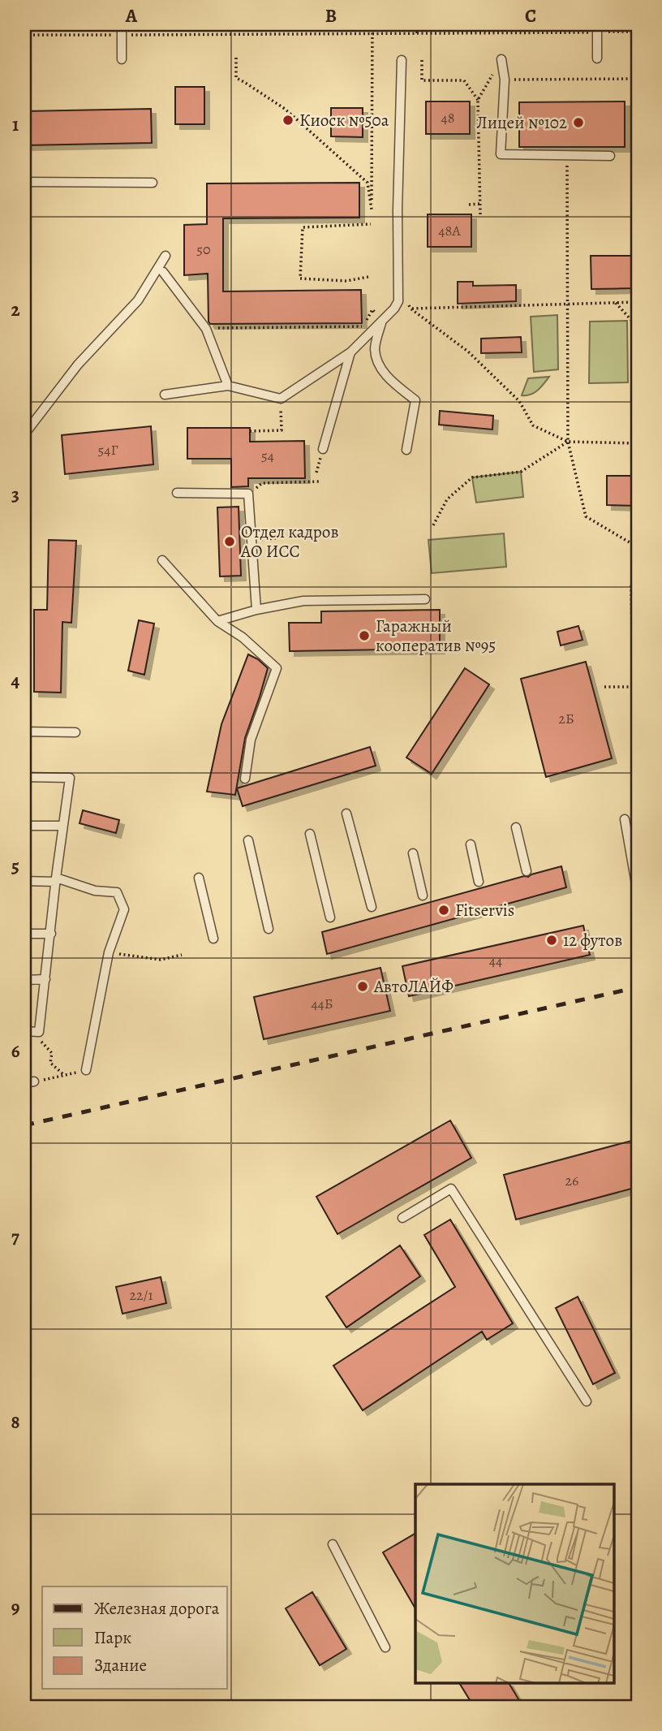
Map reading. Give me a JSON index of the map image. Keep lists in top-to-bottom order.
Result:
{
  "places": [
    "Киоск №50а",
    "Лицей №102",
    "Отдел кадров АО ИСС",
    "Гаражный кооператив №95",
    "Fitservis",
    "12 футов",
    "АвтоЛАЙФ"
  ],
  "house_numbers": [
    "48",
    "48А",
    "50",
    "54Г",
    "54",
    "2Б",
    "44",
    "44Б",
    "26",
    "22/1"
  ],
  "legend": ["Железная дорога", "Парк", "Здание"],
  "grid": {
    "columns": ["A", "B", "C"],
    "rows": [
      "1",
      "2",
      "3",
      "4",
      "5",
      "6",
      "7",
      "8",
      "9"
    ]
  }
}
